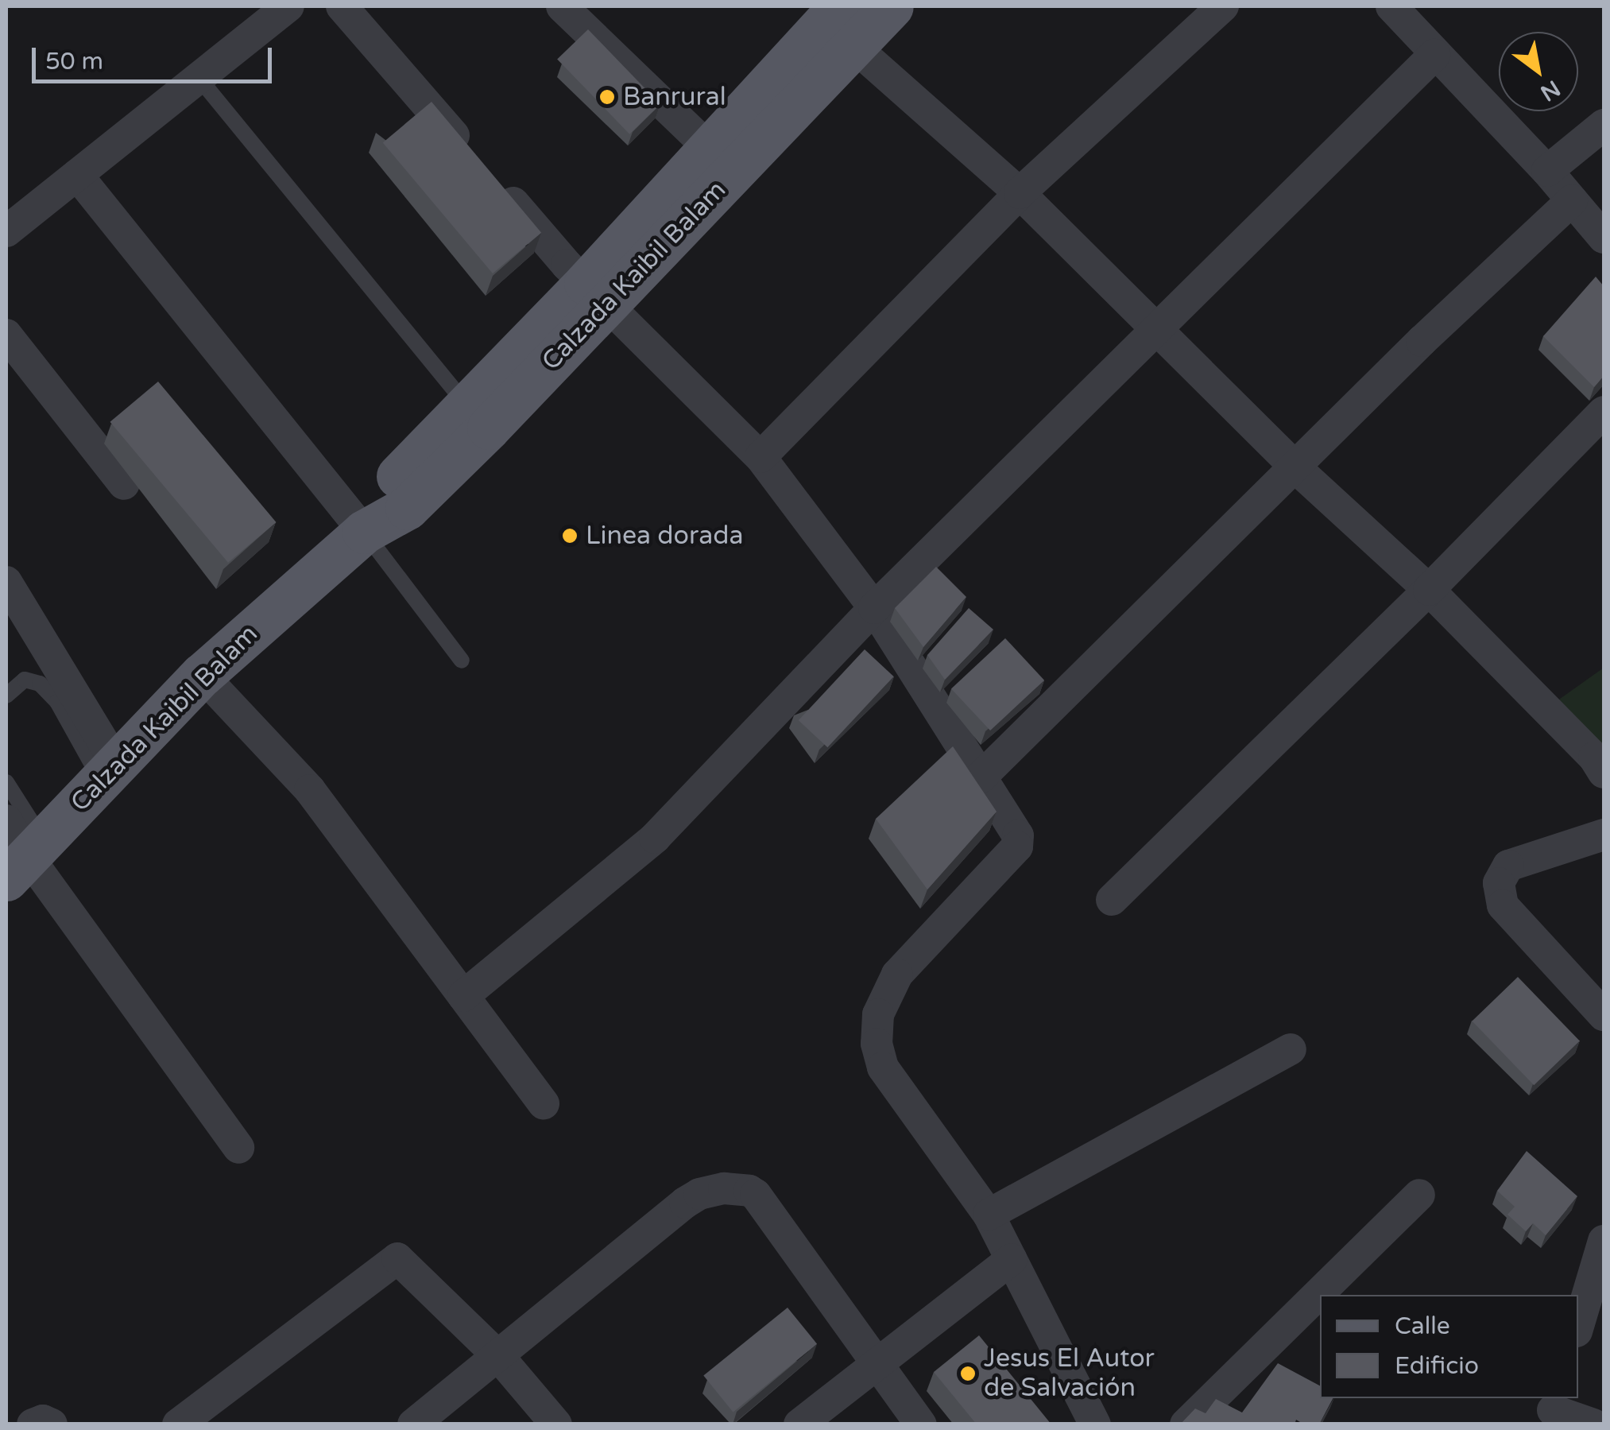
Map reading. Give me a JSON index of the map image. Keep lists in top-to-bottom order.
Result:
{
  "streets": {
    "main road": ["Calzada Kaibil Balam"]
  },
  "places": ["Banrural", "Linea dorada", "Jesus El Autor de Salvación"],
  "legend": ["Calle", "Edificio"],
  "scale_bar": "50 m",
  "north": "bottom right"
}
